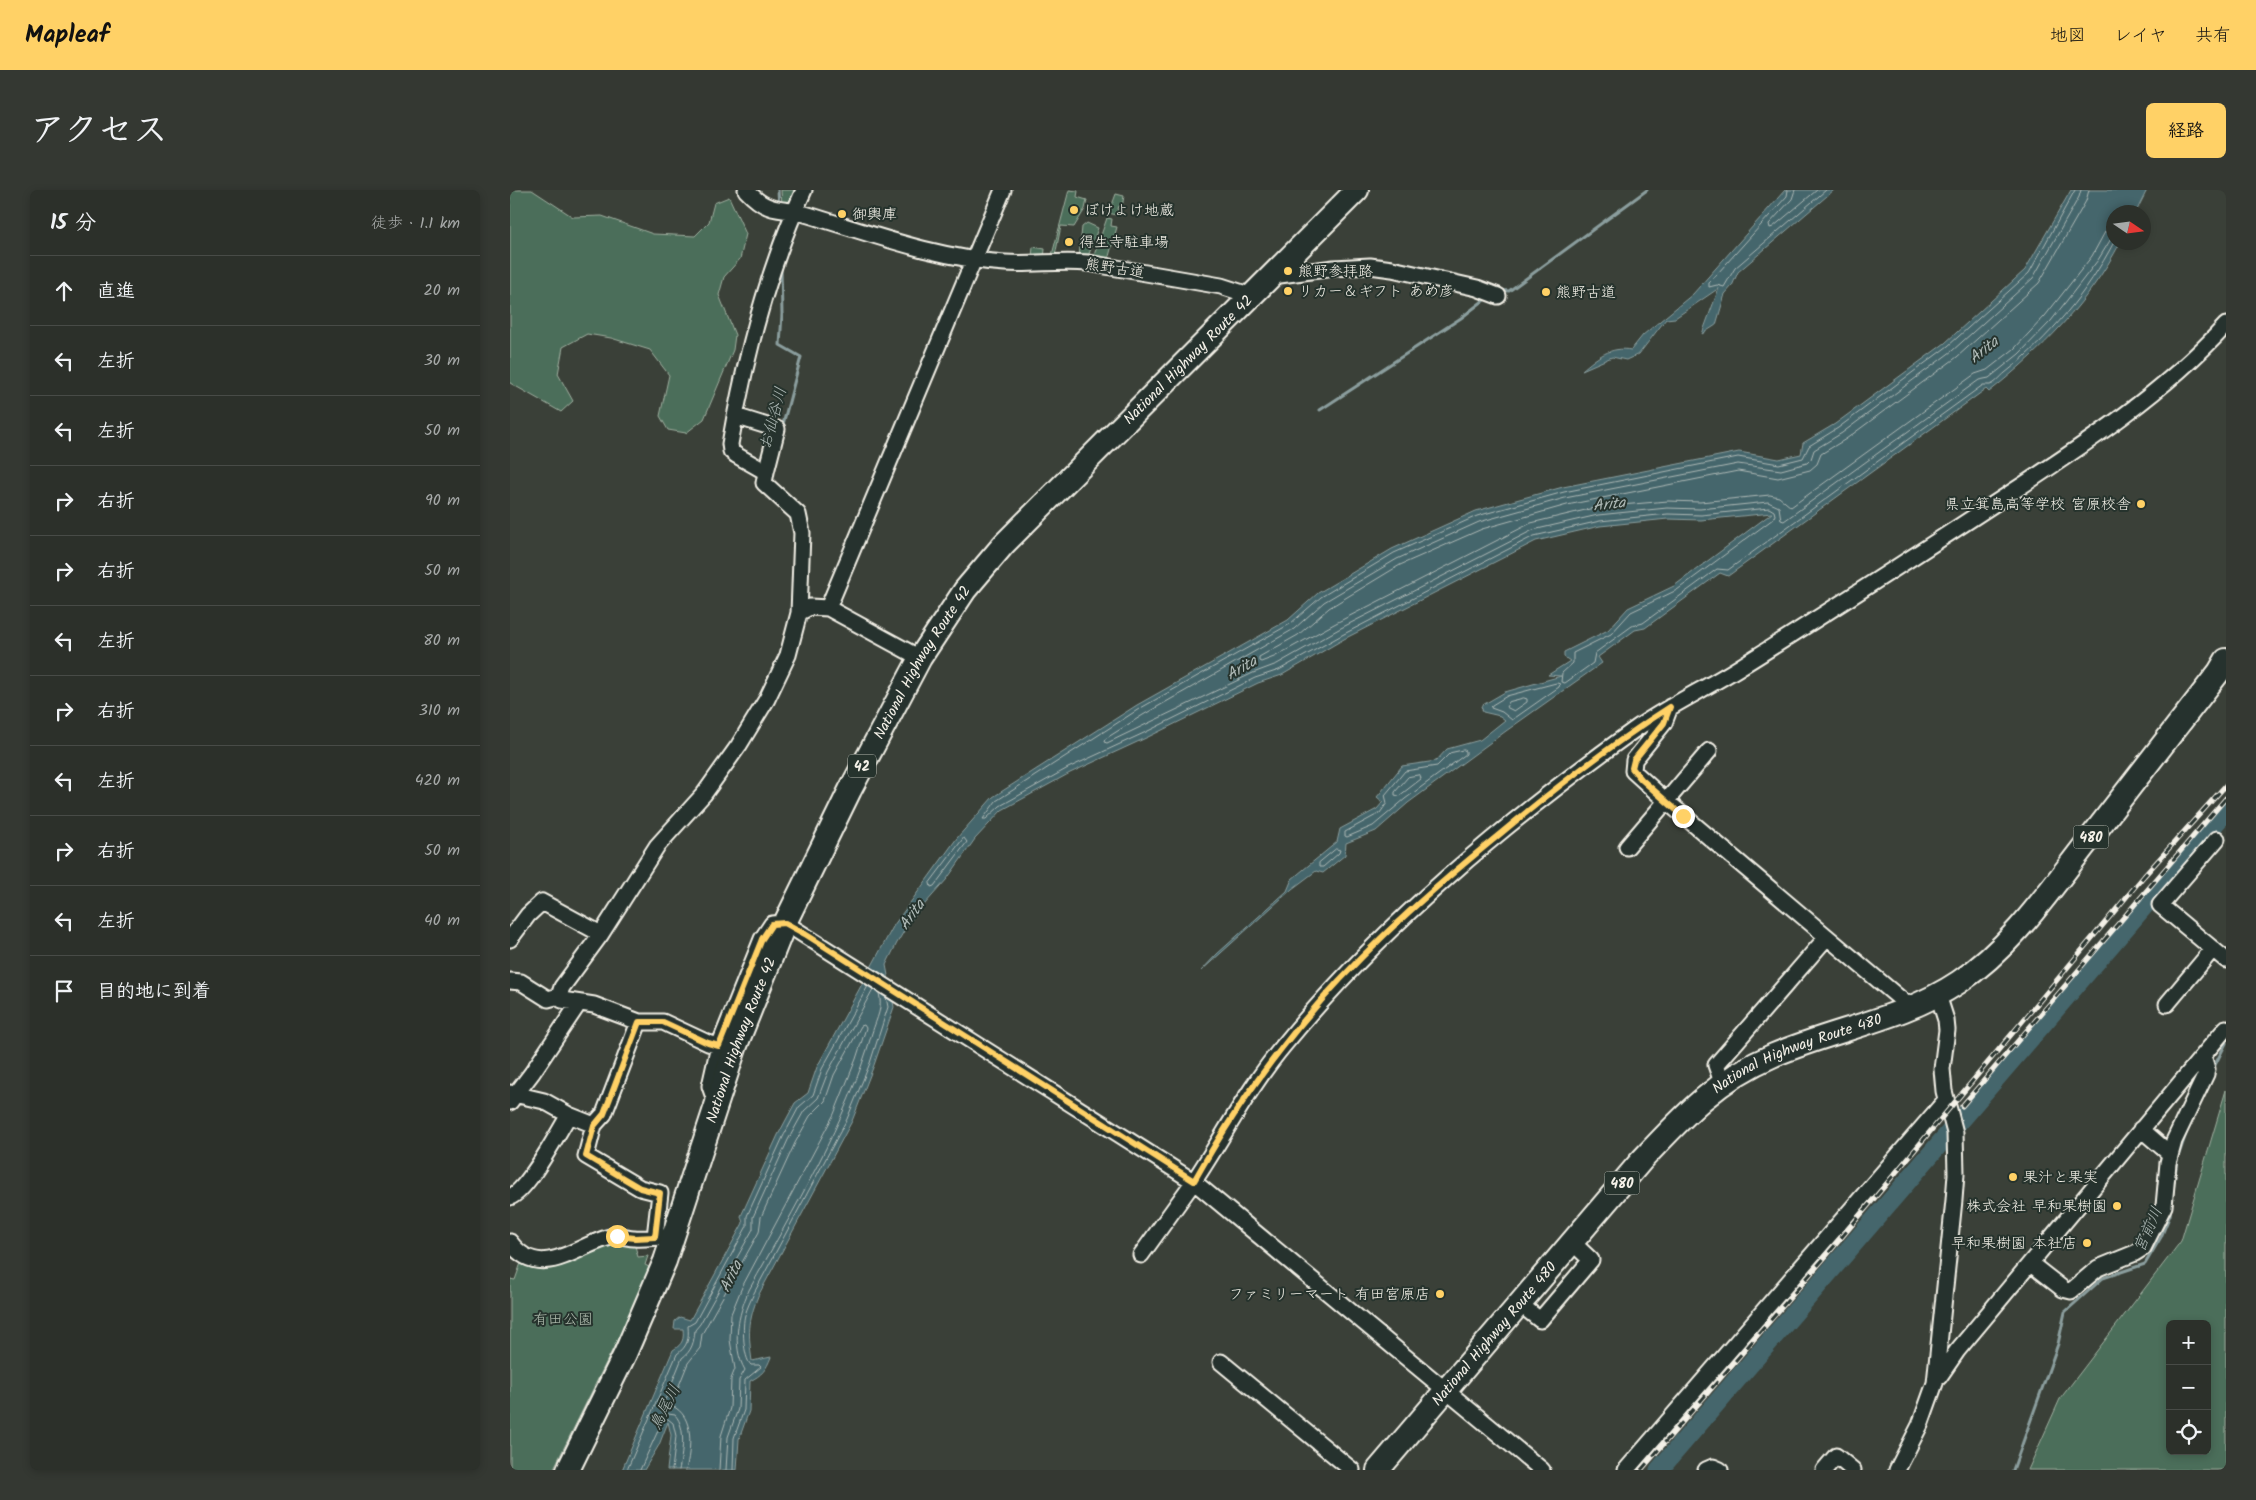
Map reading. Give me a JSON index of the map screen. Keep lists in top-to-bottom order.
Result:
{
  "streets": {
    "highway": [
      "National Highway Route 42",
      "42",
      "480",
      "National Highway Route 480"
    ],
    "street": ["熊野古道"]
  },
  "crossings": [
    ["熊野古道", "National Highway Route 42"]
  ],
  "water": [
    "Arita",
    "お仙谷川",
    "宮前川",
    "鳥尾川"
  ],
  "parks": ["有田公園"],
  "places": [
    "ぼけよけ地蔵",
    "御輿庫",
    "得生寺駐車場",
    "熊野参拝路",
    "リカー＆ギフト あめ彦",
    "熊野古道",
    "県立箕島高等学校 宮原校舎",
    "果汁と果実",
    "株式会社 早和果樹園",
    "早和果樹園 本社店",
    "ファミリーマート 有田宮原店"
  ],
  "north": "right",
  "page": {
    "header": "Mapleaf",
    "nav": ["地図", "レイヤ", "共有"],
    "title": "アクセス",
    "buttons": "経路",
    "heading": ["15 分", "徒歩 · 1.1 km"],
    "list": [
      ["直進", "20 m"],
      ["左折", "30 m"],
      ["左折", "50 m"],
      ["右折", "90 m"],
      ["右折", "50 m"],
      ["左折", "80 m"],
      ["右折", "310 m"],
      ["左折", "420 m"],
      ["右折", "50 m"],
      ["左折", "40 m"],
      "目的地に到着"
    ],
    "map_buttons": ["+", "−"]
  }
}
